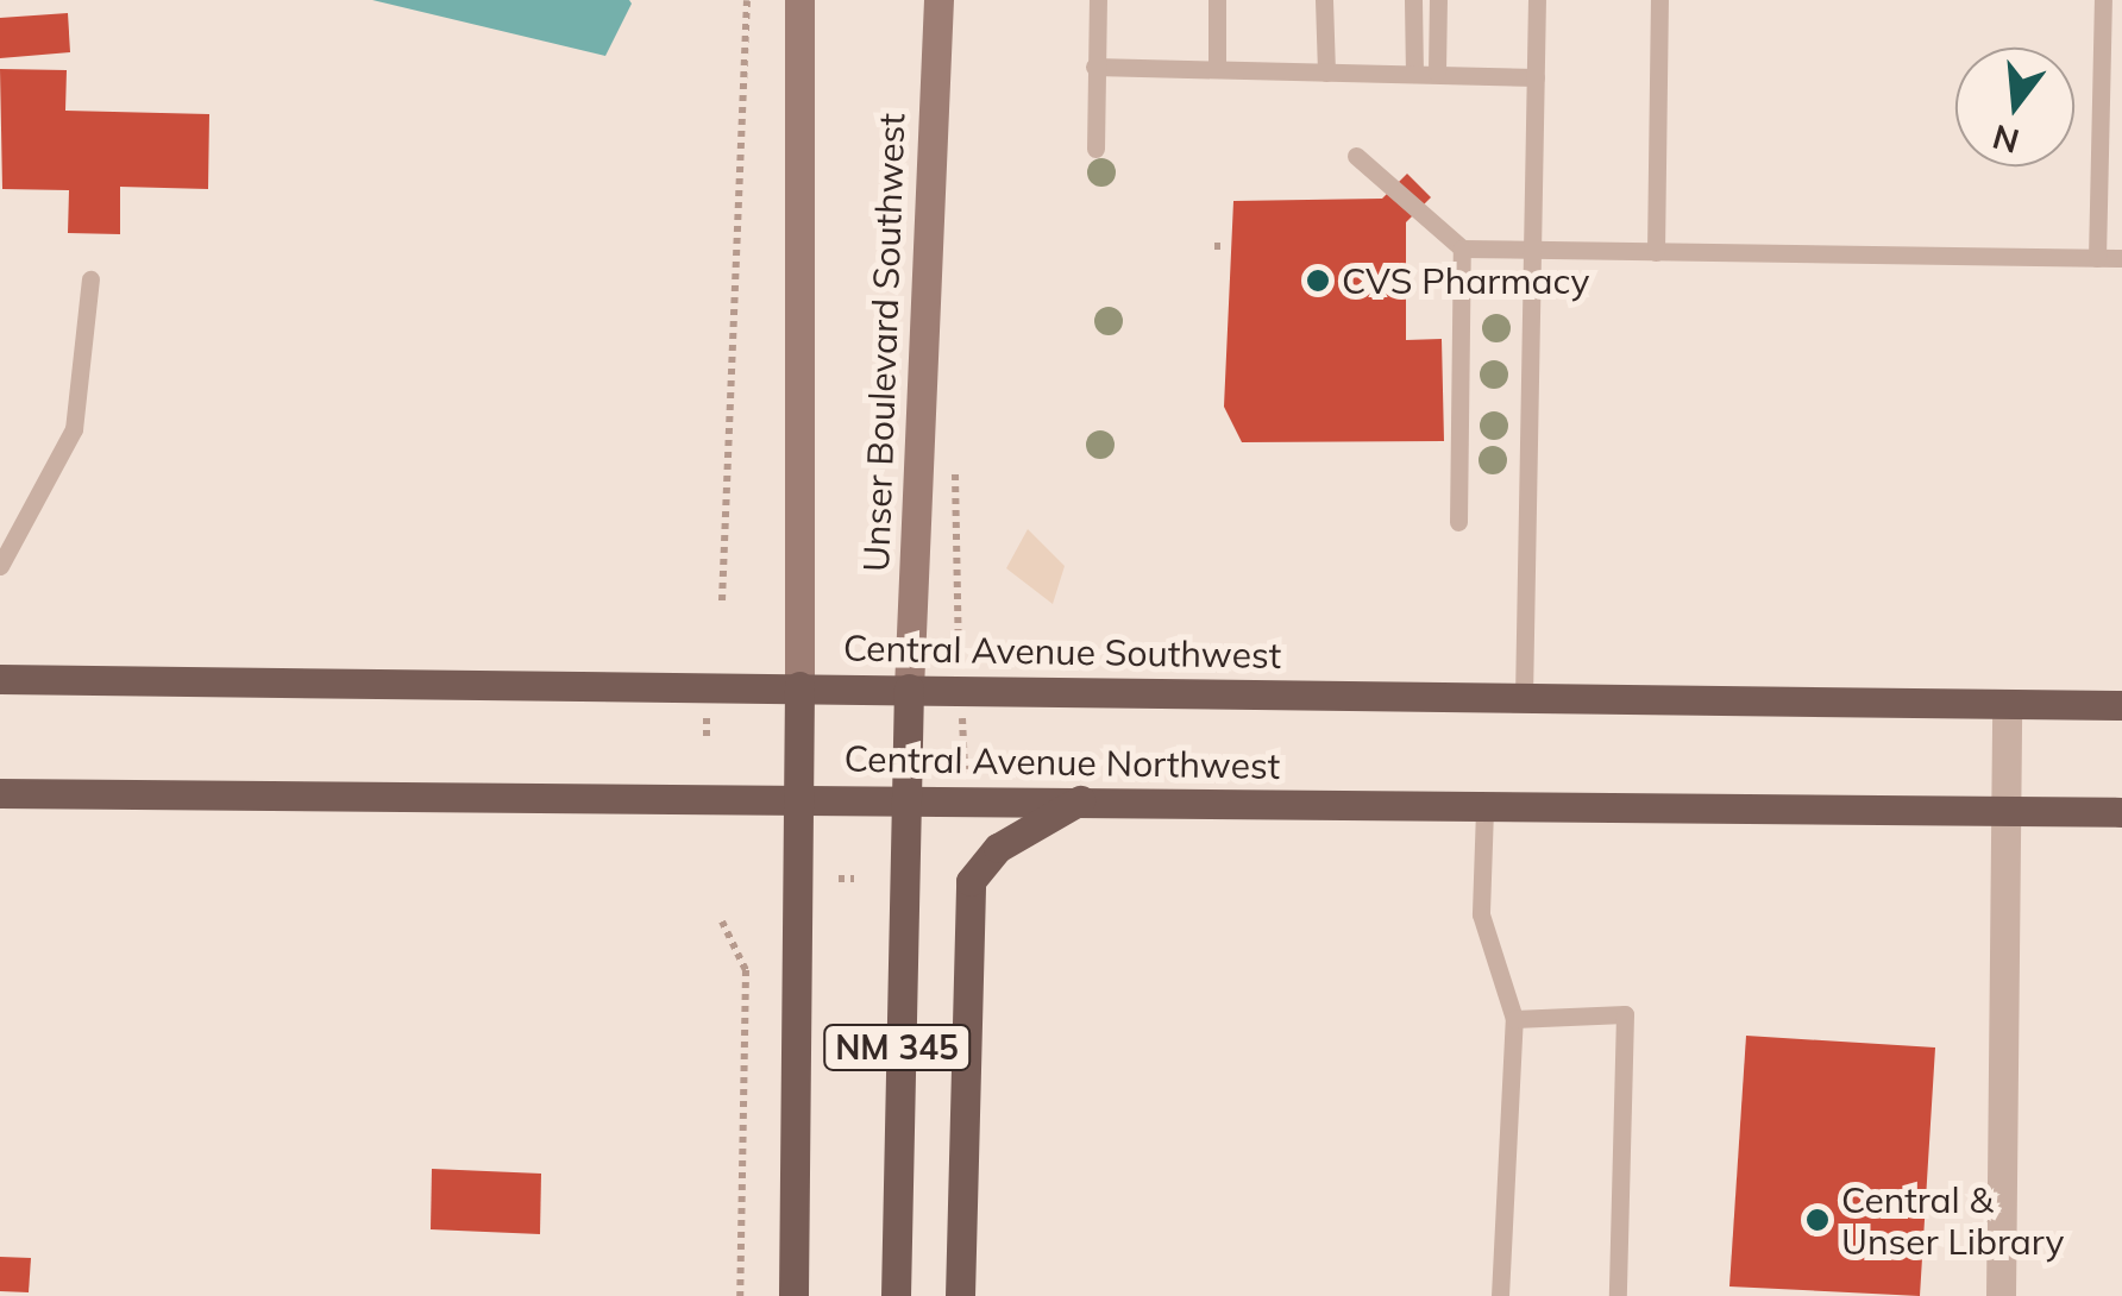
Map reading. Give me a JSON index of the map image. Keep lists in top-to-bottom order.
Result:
{
  "streets": {
    "main road": [
      "Unser Boulevard Southwest",
      "Central Avenue Southwest",
      "Central Avenue Northwest",
      "NM 345"
    ]
  },
  "crossings": [
    ["Unser Boulevard Southwest", "Central Avenue Southwest"],
    ["Unser Boulevard Southwest", "NM 345"],
    ["Central Avenue Southwest", "NM 345"],
    ["Central Avenue Northwest", "NM 345"]
  ],
  "places": ["CVS Pharmacy", "Central & Unser Library"],
  "north": "bottom"
}
